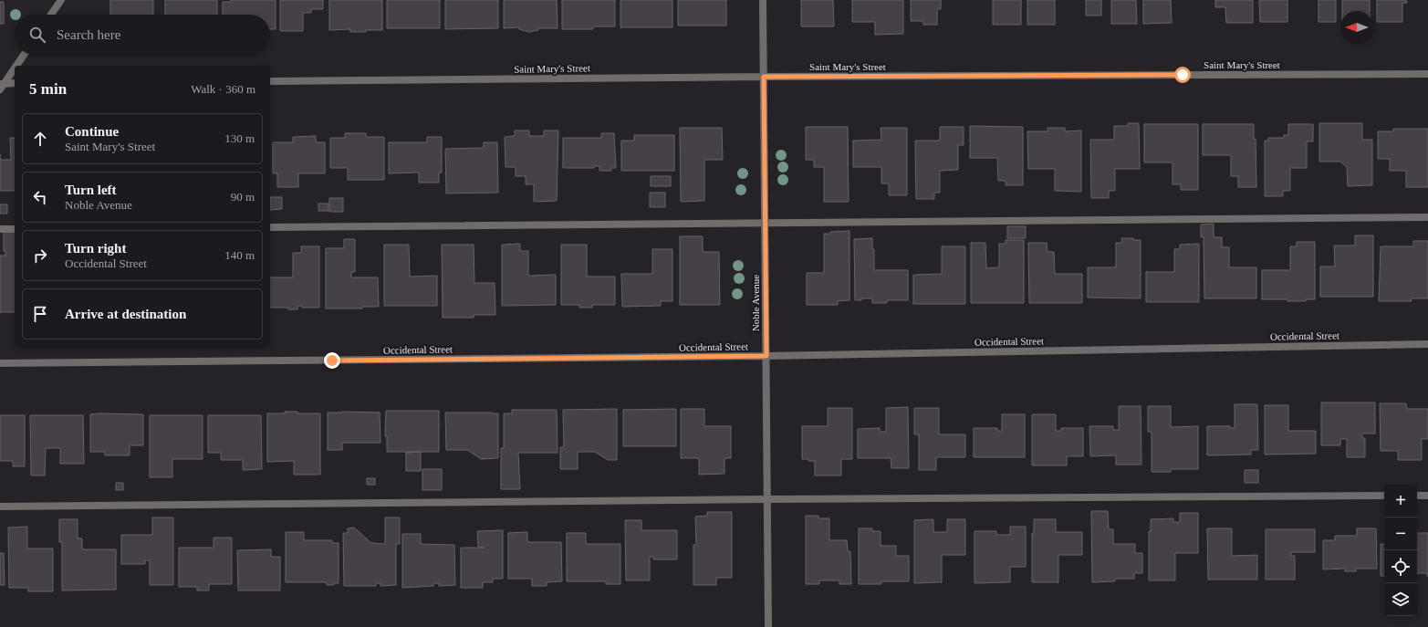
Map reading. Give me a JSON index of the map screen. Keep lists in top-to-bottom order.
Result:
{
  "streets": {
    "street": ["Saint Mary's Street", "Noble Avenue", "Occidental Street"]
  },
  "crossings": [
    ["Saint Mary's Street", "Noble Avenue"],
    ["Noble Avenue", "Occidental Street"]
  ],
  "north": "left",
  "page": {
    "search": "Search here",
    "heading": ["5 min", "Walk · 360 m"],
    "list": [
      ["Continue", "Saint Mary's Street", "130 m"],
      ["Turn left", "Noble Avenue", "90 m"],
      ["Turn right", "Occidental Street", "140 m"],
      "Arrive at destination"
    ],
    "map_buttons": ["+", "−"]
  }
}
